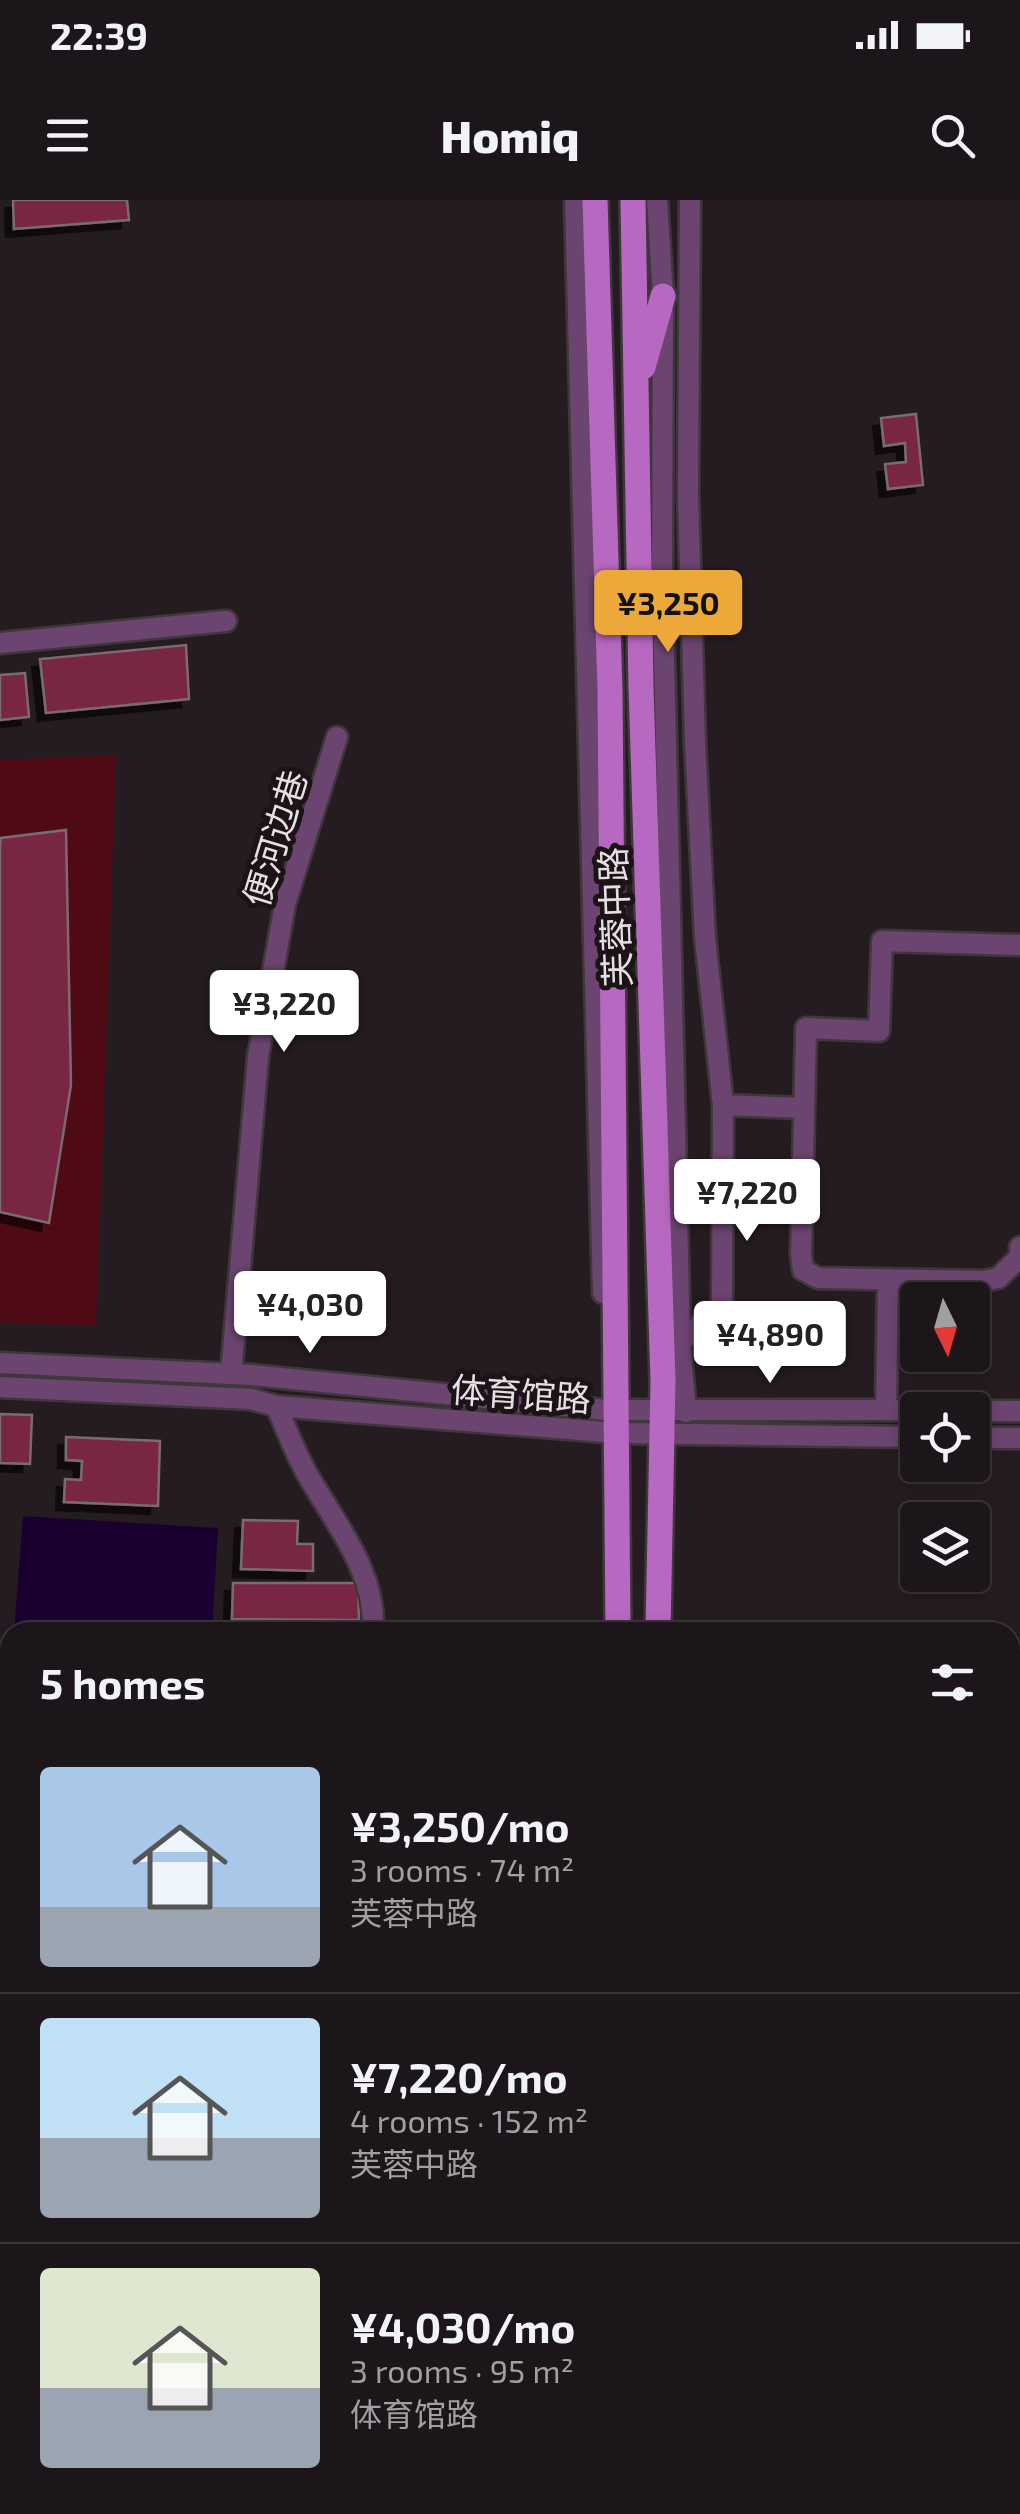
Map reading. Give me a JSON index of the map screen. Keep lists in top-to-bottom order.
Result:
{
  "streets": {
    "main road": ["芙蓉中路"],
    "street": ["便河边巷", "体育馆路"]
  },
  "crossings": [
    ["便河边巷", "体育馆路"],
    ["芙蓉中路", "体育馆路"]
  ],
  "north": "bottom",
  "page": {
    "status": "22:39",
    "header": "Homiq",
    "price": [
      "¥3,250",
      "¥3,220",
      "¥7,220",
      "¥4,030",
      "¥4,890"
    ],
    "heading": "5 homes",
    "list": [
      {
        "name": "¥3,250/mo",
        "note": "3 rooms · 74 m² · 芙蓉中路"
      },
      {
        "name": "¥7,220/mo",
        "note": "4 rooms · 152 m² · 芙蓉中路"
      },
      {
        "name": "¥4,030/mo",
        "note": "3 rooms · 95 m² · 体育馆路"
      }
    ]
  }
}
